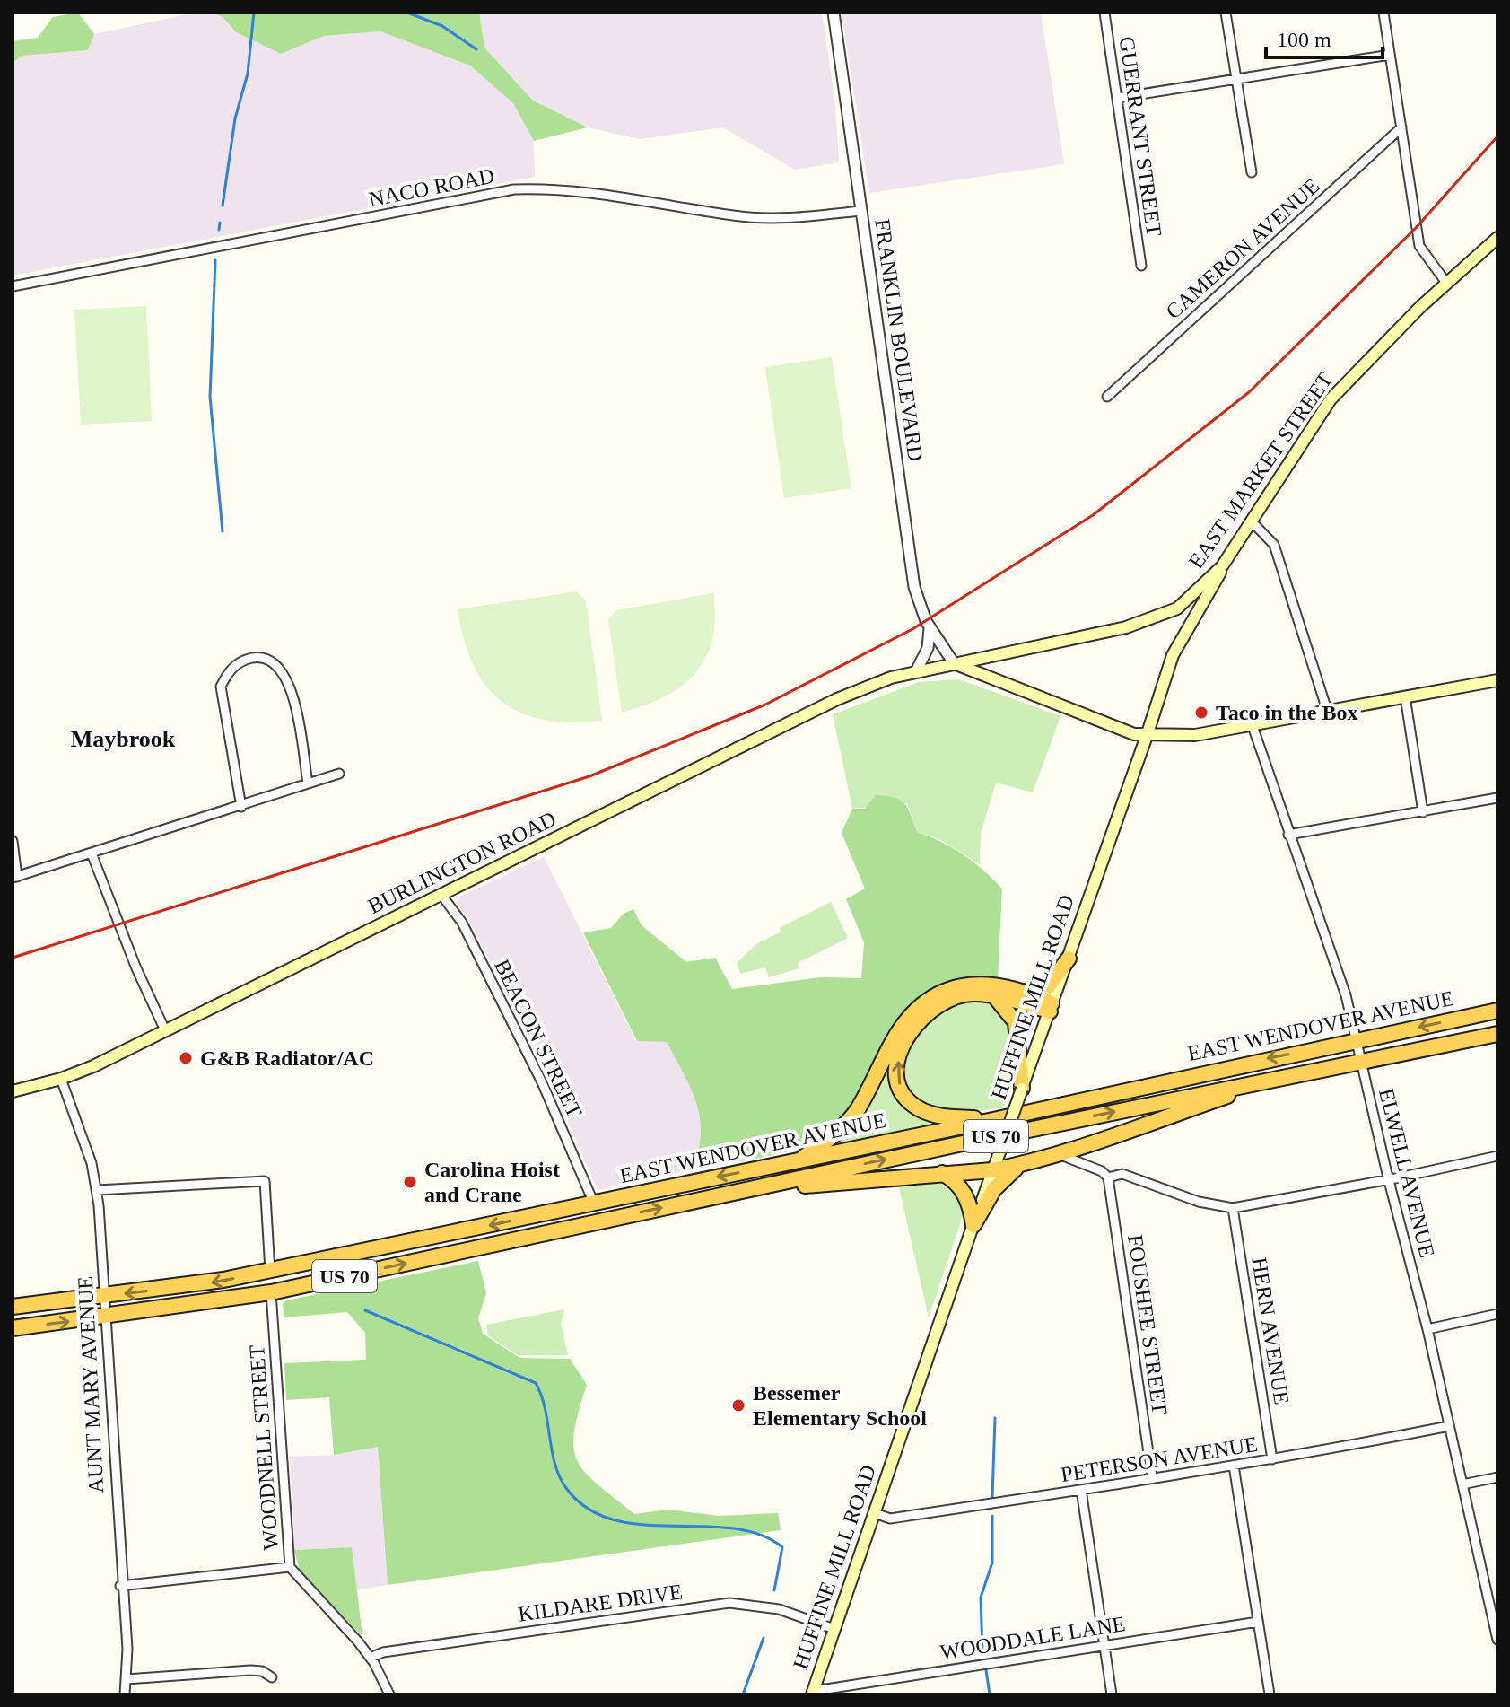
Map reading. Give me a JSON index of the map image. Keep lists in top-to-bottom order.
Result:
{
  "streets": {
    "highway": ["EAST WENDOVER AVENUE", "US 70"],
    "main road": ["EAST MARKET STREET", "BURLINGTON ROAD", "HUFFINE MILL ROAD"],
    "street": [
      "GUERRANT STREET",
      "NACO ROAD",
      "CAMERON AVENUE",
      "FRANKLIN BOULEVARD",
      "BEACON STREET",
      "ELWELL AVENUE",
      "FOUSHEE STREET",
      "HERN AVENUE",
      "AUNT MARY AVENUE",
      "WOODNELL STREET",
      "PETERSON AVENUE",
      "KILDARE DRIVE",
      "WOODDALE LANE"
    ]
  },
  "crossings": [
    ["NACO ROAD", "FRANKLIN BOULEVARD"],
    ["FRANKLIN BOULEVARD", "EAST MARKET STREET"],
    ["EAST MARKET STREET", "BURLINGTON ROAD"],
    ["EAST MARKET STREET", "HUFFINE MILL ROAD"],
    ["BURLINGTON ROAD", "BEACON STREET"],
    ["BURLINGTON ROAD", "AUNT MARY AVENUE"],
    ["HUFFINE MILL ROAD", "PETERSON AVENUE"],
    ["HUFFINE MILL ROAD", "KILDARE DRIVE"],
    ["HUFFINE MILL ROAD", "WOODDALE LANE"],
    ["EAST WENDOVER AVENUE", "BEACON STREET"],
    ["EAST WENDOVER AVENUE", "ELWELL AVENUE"],
    ["EAST WENDOVER AVENUE", "AUNT MARY AVENUE"],
    ["EAST WENDOVER AVENUE", "WOODNELL STREET"],
    ["ELWELL AVENUE", "PETERSON AVENUE"],
    ["FOUSHEE STREET", "PETERSON AVENUE"],
    ["HERN AVENUE", "PETERSON AVENUE"],
    ["WOODNELL STREET", "KILDARE DRIVE"]
  ],
  "districts": ["Maybrook"],
  "places": [
    "Taco in the Box",
    "G&B Radiator/AC",
    "Carolina Hoist and Crane",
    "Bessemer Elementary School"
  ],
  "scale_bar": "100 m"
}
